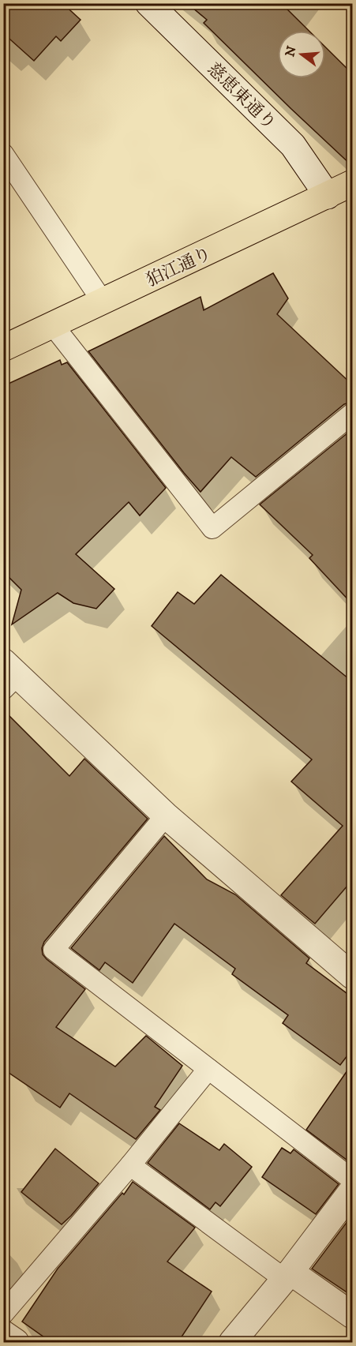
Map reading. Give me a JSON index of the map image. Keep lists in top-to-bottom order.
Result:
{
  "streets": {
    "main road": ["狛江通り"],
    "street": ["慈恵東通り"]
  },
  "crossings": [
    ["慈恵東通り", "狛江通り"]
  ],
  "north": "left"
}
